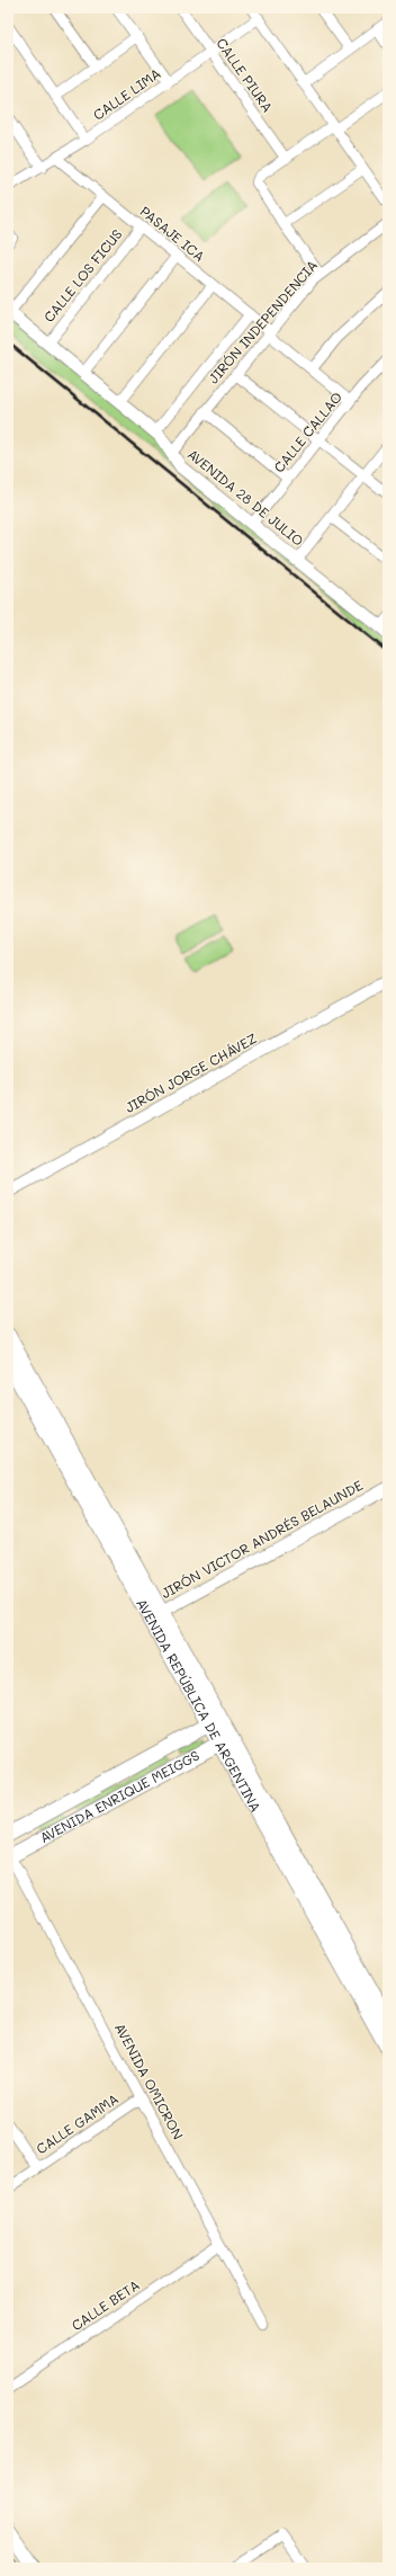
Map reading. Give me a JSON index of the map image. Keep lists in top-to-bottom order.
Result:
{
  "streets": {
    "main road": ["AVENIDA REPÚBLICA DE ARGENTINA", "AVENIDA ENRIQUE MEIGGS"],
    "street": [
      "CALLE PIURA",
      "CALLE LIMA",
      "PASAJE ICA",
      "CALLE LOS FICUS",
      "JIRÓN INDEPENDENCIA",
      "CALLE CALLAO",
      "AVENIDA 28 DE JULIO",
      "JIRÓN JORGE CHÁVEZ",
      "JIRÓN VICTOR ANDRÉS BELAUNDE",
      "AVENIDA OMICRON",
      "CALLE GAMMA",
      "CALLE BETA"
    ]
  },
  "crossings": [
    ["CALLE PIURA", "CALLE LIMA"],
    ["CALLE LIMA", "PASAJE ICA"],
    ["PASAJE ICA", "CALLE LOS FICUS"],
    ["PASAJE ICA", "JIRÓN INDEPENDENCIA"],
    ["PASAJE ICA", "CALLE CALLAO"],
    ["CALLE LOS FICUS", "AVENIDA 28 DE JULIO"],
    ["JIRÓN INDEPENDENCIA", "AVENIDA 28 DE JULIO"],
    ["CALLE CALLAO", "AVENIDA 28 DE JULIO"],
    ["JIRÓN VICTOR ANDRÉS BELAUNDE", "AVENIDA REPÚBLICA DE ARGENTINA"],
    ["AVENIDA REPÚBLICA DE ARGENTINA", "AVENIDA ENRIQUE MEIGGS"],
    ["AVENIDA ENRIQUE MEIGGS", "AVENIDA OMICRON"],
    ["AVENIDA OMICRON", "CALLE GAMMA"],
    ["AVENIDA OMICRON", "CALLE BETA"]
  ]
}
